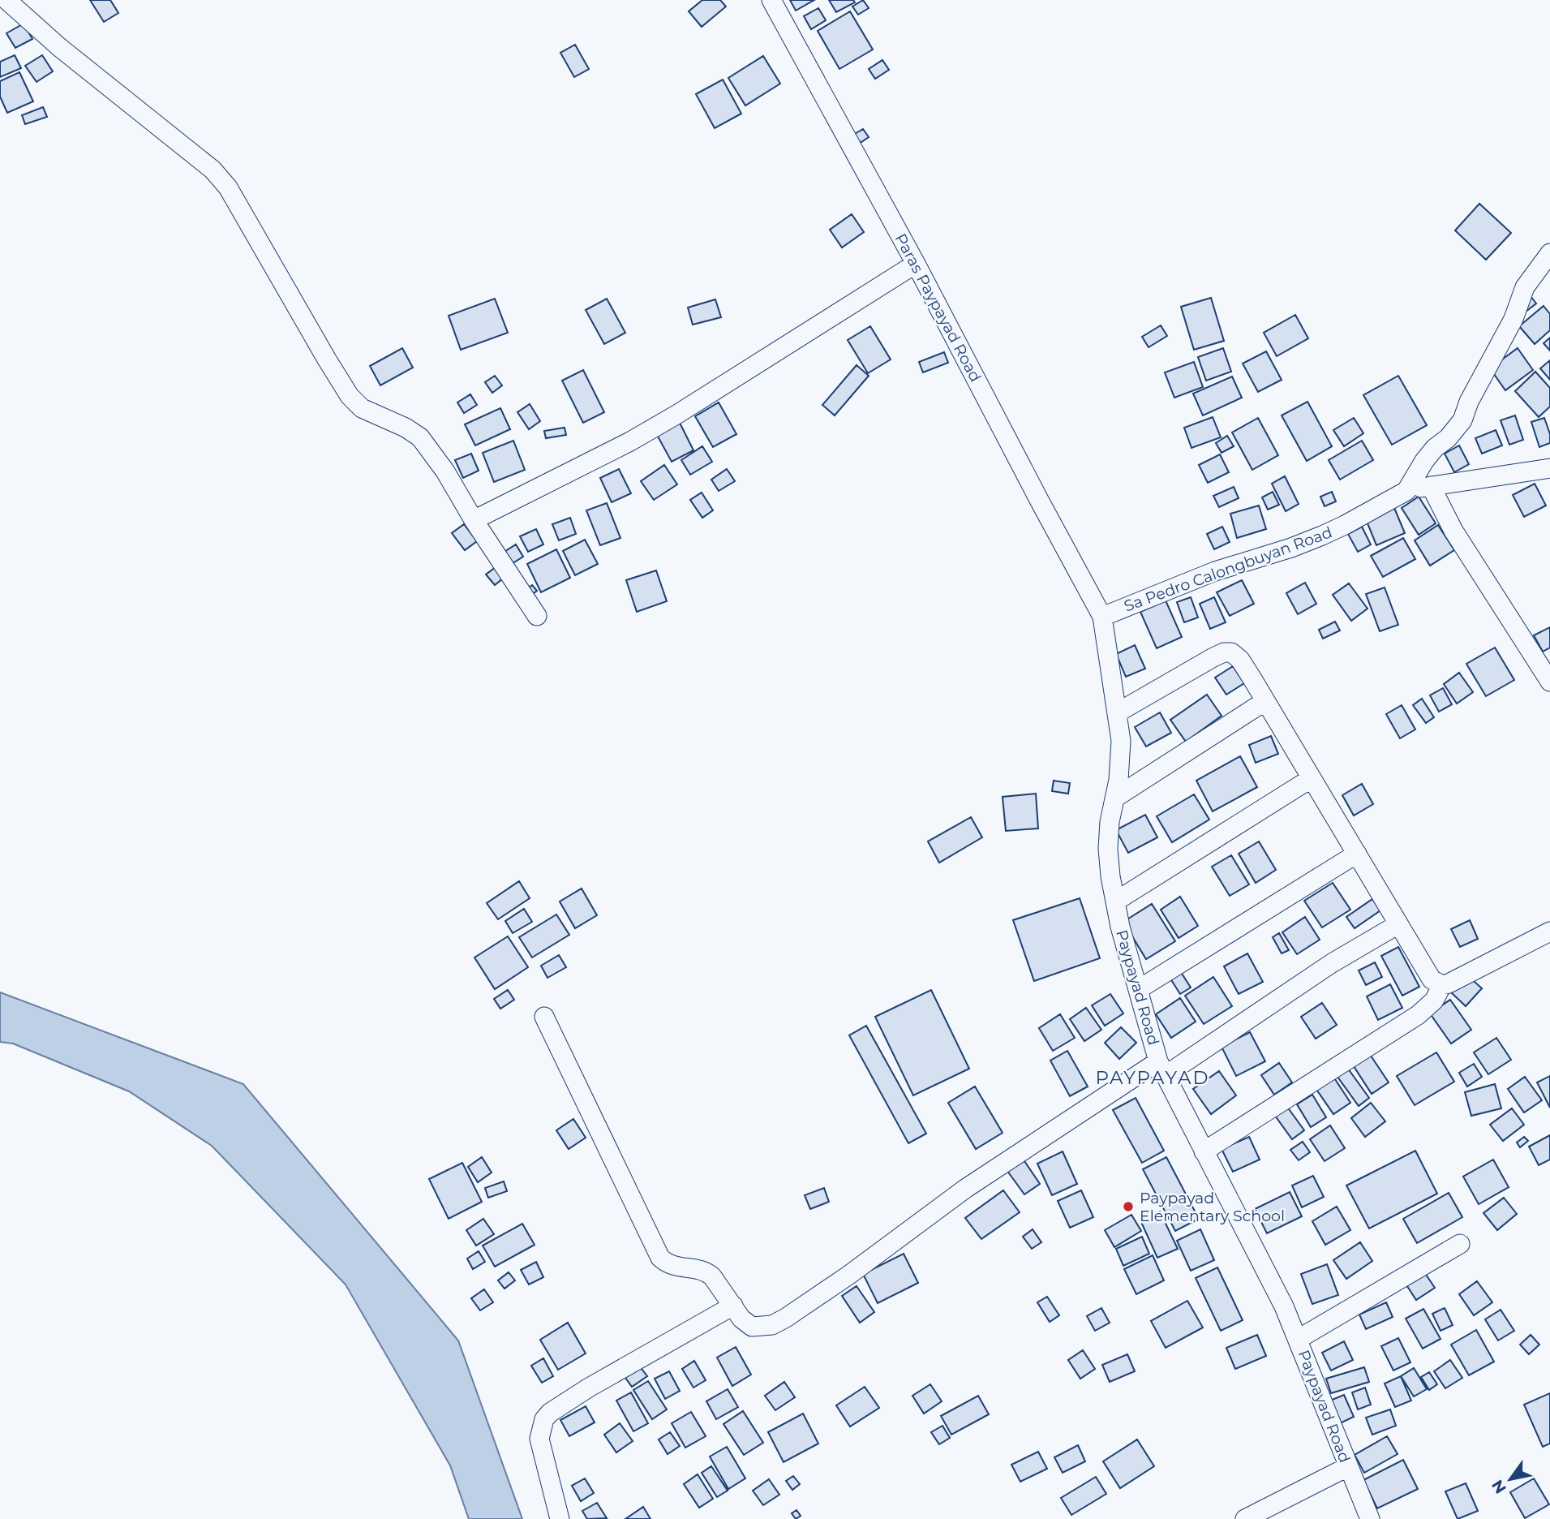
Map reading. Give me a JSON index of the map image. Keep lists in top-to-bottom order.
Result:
{
  "streets": {
    "street": ["Paras Paypayad Road", "Sa Pedro Calongbuyan Road", "Paypayad Road"]
  },
  "crossings": [
    ["Paras Paypayad Road", "Sa Pedro Calongbuyan Road"],
    ["Paras Paypayad Road", "Paypayad Road"],
    ["Sa Pedro Calongbuyan Road", "Paypayad Road"]
  ],
  "districts": ["PAYPAYAD"],
  "places": ["Paypayad Elementary School"],
  "north": "bottom left"
}
